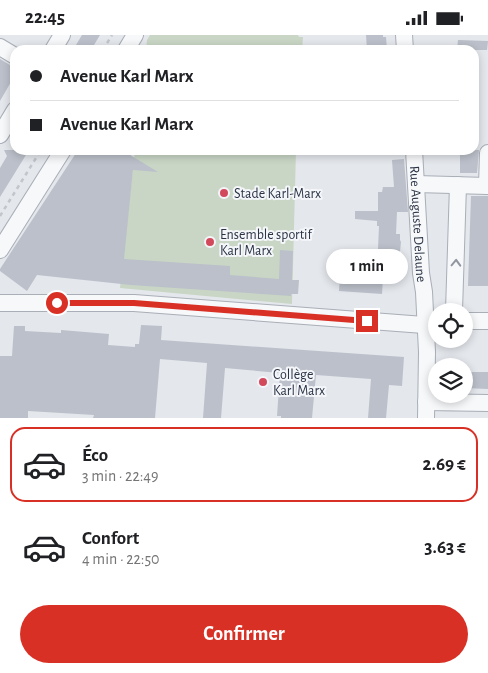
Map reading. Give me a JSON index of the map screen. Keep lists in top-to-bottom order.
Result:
{
  "streets": {
    "street": ["Rue Auguste Delaune"]
  },
  "places": ["Stade Karl-Marx", "Ensemble sportif Karl Marx", "Collège Karl Marx"],
  "page": {
    "status": "22:45",
    "banner": ["Avenue Karl Marx", "Avenue Karl Marx"],
    "bubble": "1 min",
    "list": [
      {
        "name": "Éco",
        "note": "3 min · 22:49",
        "value": "2.69 €"
      },
      {
        "name": "Confort",
        "note": "4 min · 22:50",
        "value": "3.63 €"
      }
    ],
    "buttons": "Confirmer"
  }
}
